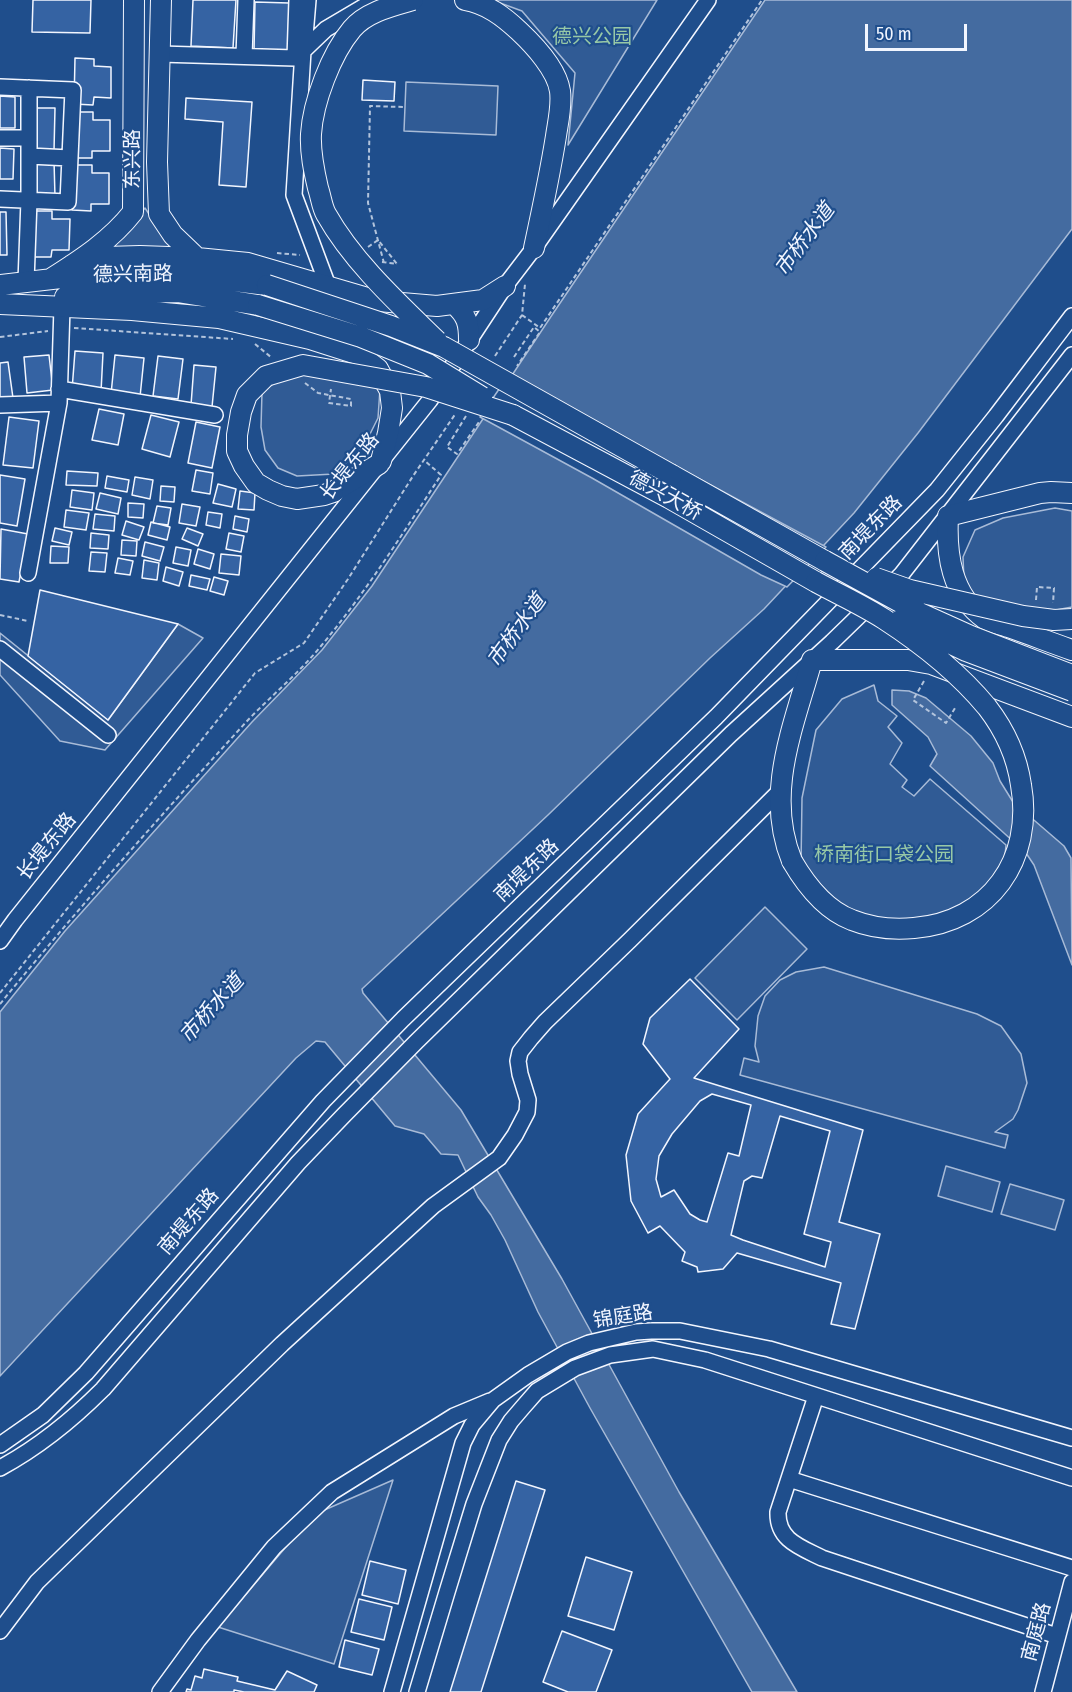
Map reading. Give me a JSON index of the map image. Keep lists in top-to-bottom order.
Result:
{
  "streets": {
    "main road": ["东兴路", "德兴南路", "德兴大桥"],
    "street": [
      "长堤东路",
      "南堤东路",
      "锦庭路",
      "南庭路"
    ]
  },
  "crossings": [
    ["东兴路", "德兴南路"],
    ["德兴南路", "德兴大桥"]
  ],
  "water": ["市桥水道"],
  "parks": ["德兴公园", "桥南街口袋公园"],
  "scale_bar": "50 m"
}
